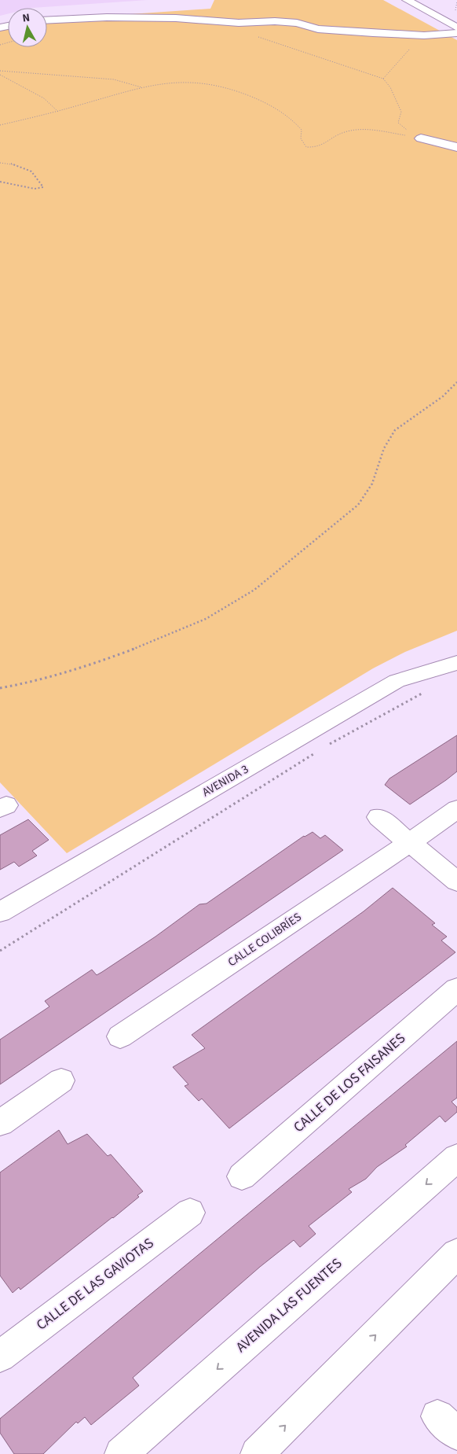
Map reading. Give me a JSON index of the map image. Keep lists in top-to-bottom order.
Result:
{
  "streets": {
    "street": [
      "AVENIDA 3",
      "CALLE COLIBRÍES",
      "CALLE DE LOS FAISANES",
      "CALLE DE LAS GAVIOTAS",
      "AVENIDA LAS FUENTES"
    ]
  },
  "north": "top"
}
